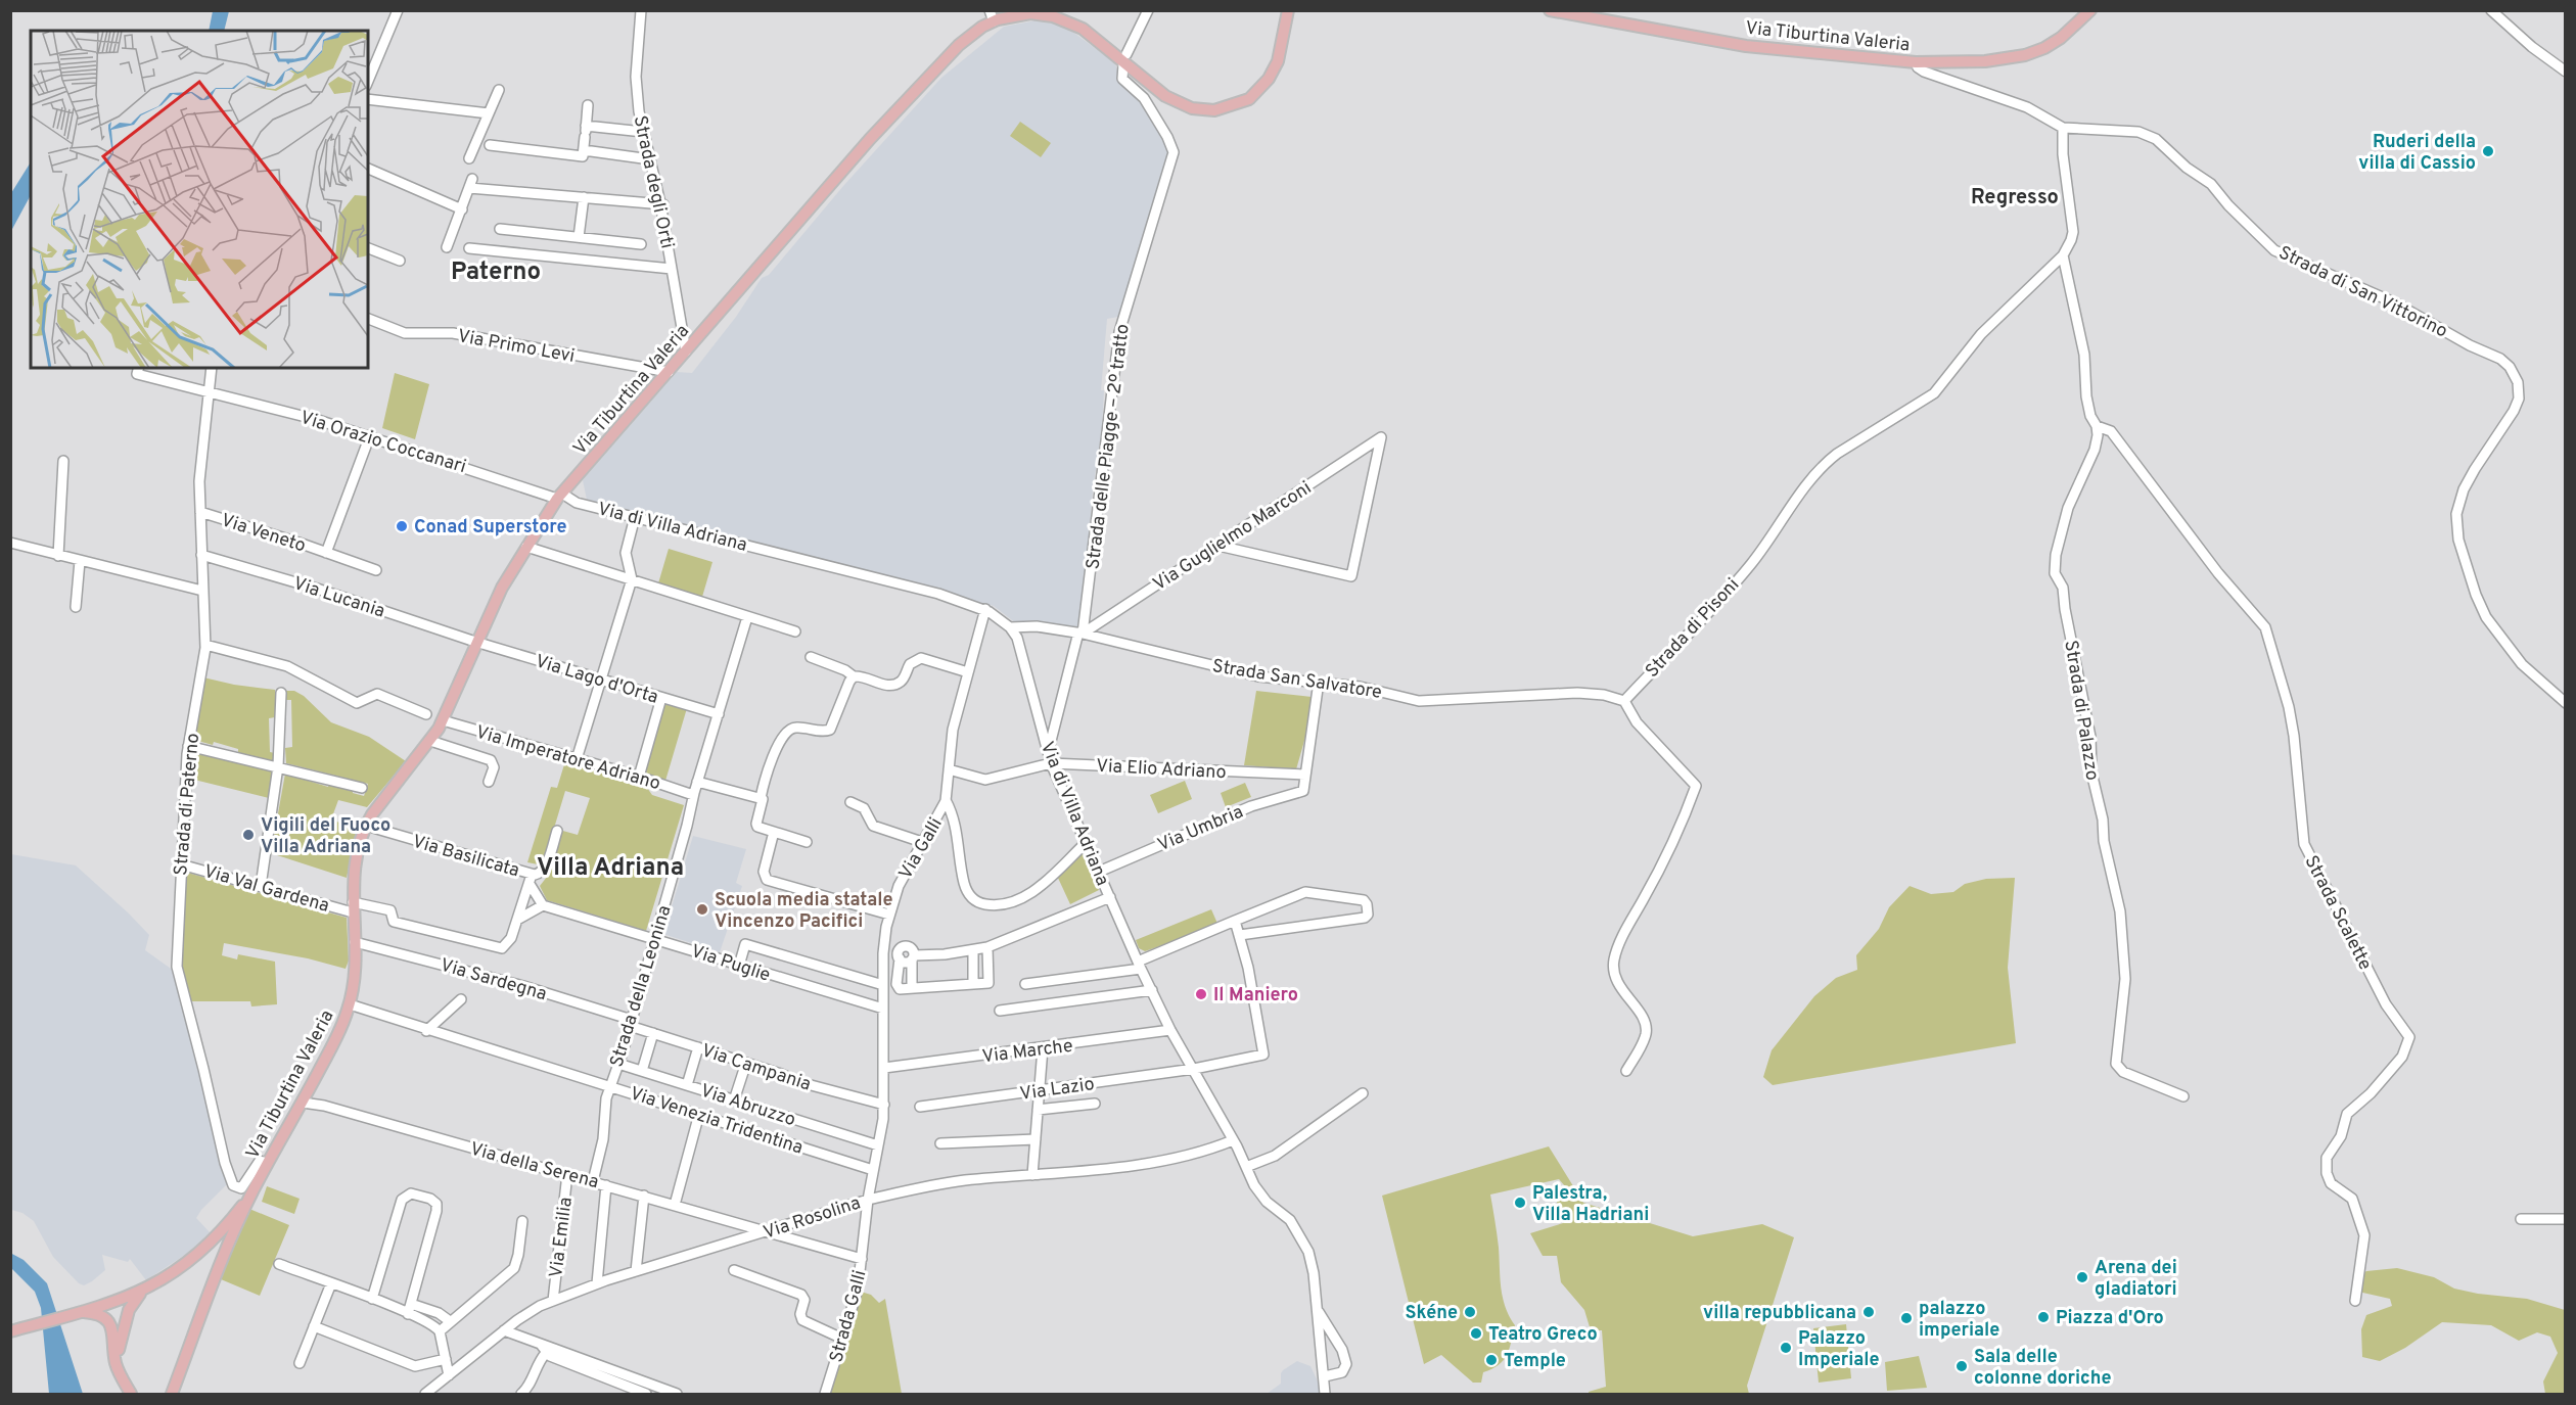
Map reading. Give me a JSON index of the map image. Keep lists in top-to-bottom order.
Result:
{
  "streets": {
    "main road": ["Via Tiburtina Valeria"],
    "street": [
      "Strada degli Orti",
      "Strada di San Vittorino",
      "Via Primo Levi",
      "Via Orazio Coccanari",
      "Strada delle Piagge – 2º tratto",
      "Via di Villa Adriana",
      "Via Veneto",
      "Via Guglielmo Marconi",
      "Via Lucania",
      "Strada di Pisoni",
      "Via Lago d'Orta",
      "Strada San Salvatore",
      "Strada di Palazzo",
      "Via Imperatore Adriano",
      "Via Elio Adriano",
      "Strada di Paterno",
      "Via Umbria",
      "Via Galli",
      "Via Basilicata",
      "Via Val Gardena",
      "Strada Scalette",
      "Via Puglie",
      "Via Sardegna",
      "Strada della Leonina",
      "Via Marche",
      "Via Campania",
      "Via Lazio",
      "Via Abruzzo",
      "Via Venezia Tridentina",
      "Via della Serena",
      "Via Rosolina",
      "Via Emilia",
      "Strada Galli"
    ]
  },
  "crossings": [
    ["Via Tiburtina Valeria", "Strada degli Orti"],
    ["Via Tiburtina Valeria", "Strada di San Vittorino"],
    ["Via Tiburtina Valeria", "Via Primo Levi"],
    ["Via Tiburtina Valeria", "Via Orazio Coccanari"],
    ["Via Tiburtina Valeria", "Strada delle Piagge – 2º tratto"],
    ["Via Tiburtina Valeria", "Via di Villa Adriana"],
    ["Via Tiburtina Valeria", "Via Lucania"],
    ["Via Tiburtina Valeria", "Via Lago d'Orta"],
    ["Via Tiburtina Valeria", "Via Imperatore Adriano"],
    ["Via Tiburtina Valeria", "Strada di Paterno"],
    ["Via Tiburtina Valeria", "Via Basilicata"],
    ["Via Tiburtina Valeria", "Via Val Gardena"],
    ["Via Tiburtina Valeria", "Via Sardegna"],
    ["Via Tiburtina Valeria", "Via Venezia Tridentina"],
    ["Via Tiburtina Valeria", "Via della Serena"],
    ["Via Orazio Coccanari", "Via di Villa Adriana"],
    ["Via Orazio Coccanari", "Strada di Paterno"],
    ["Strada delle Piagge – 2º tratto", "Via Guglielmo Marconi"],
    ["Strada delle Piagge – 2º tratto", "Strada San Salvatore"],
    ["Via di Villa Adriana", "Strada San Salvatore"],
    ["Via di Villa Adriana", "Via Elio Adriano"],
    ["Via di Villa Adriana", "Via Umbria"],
    ["Via di Villa Adriana", "Via Galli"],
    ["Via di Villa Adriana", "Via Marche"],
    ["Via di Villa Adriana", "Via Lazio"],
    ["Via di Villa Adriana", "Via Rosolina"],
    ["Via Veneto", "Strada di Paterno"],
    ["Via Guglielmo Marconi", "Strada San Salvatore"],
    ["Via Lucania", "Via Lago d'Orta"],
    ["Via Lucania", "Strada di Paterno"],
    ["Strada di Pisoni", "Strada San Salvatore"],
    ["Via Lago d'Orta", "Strada della Leonina"],
    ["Strada di Palazzo", "Strada Scalette"],
    ["Via Imperatore Adriano", "Strada della Leonina"],
    ["Via Elio Adriano", "Via Umbria"],
    ["Via Elio Adriano", "Via Galli"],
    ["Strada di Paterno", "Via Val Gardena"],
    ["Via Galli", "Via Puglie"],
    ["Via Galli", "Via Marche"],
    ["Via Galli", "Via Campania"],
    ["Via Galli", "Via Abruzzo"],
    ["Via Galli", "Via Venezia Tridentina"],
    ["Via Galli", "Via Rosolina"],
    ["Via Galli", "Strada Galli"],
    ["Via Puglie", "Strada della Leonina"],
    ["Via Sardegna", "Strada della Leonina"],
    ["Via Sardegna", "Via Campania"],
    ["Strada della Leonina", "Via Campania"],
    ["Strada della Leonina", "Via Abruzzo"],
    ["Strada della Leonina", "Via Venezia Tridentina"],
    ["Strada della Leonina", "Via della Serena"],
    ["Via della Serena", "Via Rosolina"],
    ["Via della Serena", "Via Emilia"],
    ["Via della Serena", "Strada Galli"],
    ["Via Rosolina", "Via Emilia"],
    ["Via Rosolina", "Strada Galli"]
  ],
  "districts": ["Regresso", "Paterno", "Villa Adriana"],
  "places": [
    "Ruderi della villa di Cassio",
    "Conad Superstore",
    "Vigili del Fuoco Villa Adriana",
    "Scuola media statale Vincenzo Pacifici",
    "Il Maniero",
    "Palestra, Villa Hadriani",
    "Arena dei gladiatori",
    "Skéne",
    "villa repubblicana",
    "Piazza d'Oro",
    "palazzo imperiale",
    "Teatro Greco",
    "Palazzo Imperiale",
    "Temple",
    "Sala delle colonne doriche"
  ]
}
